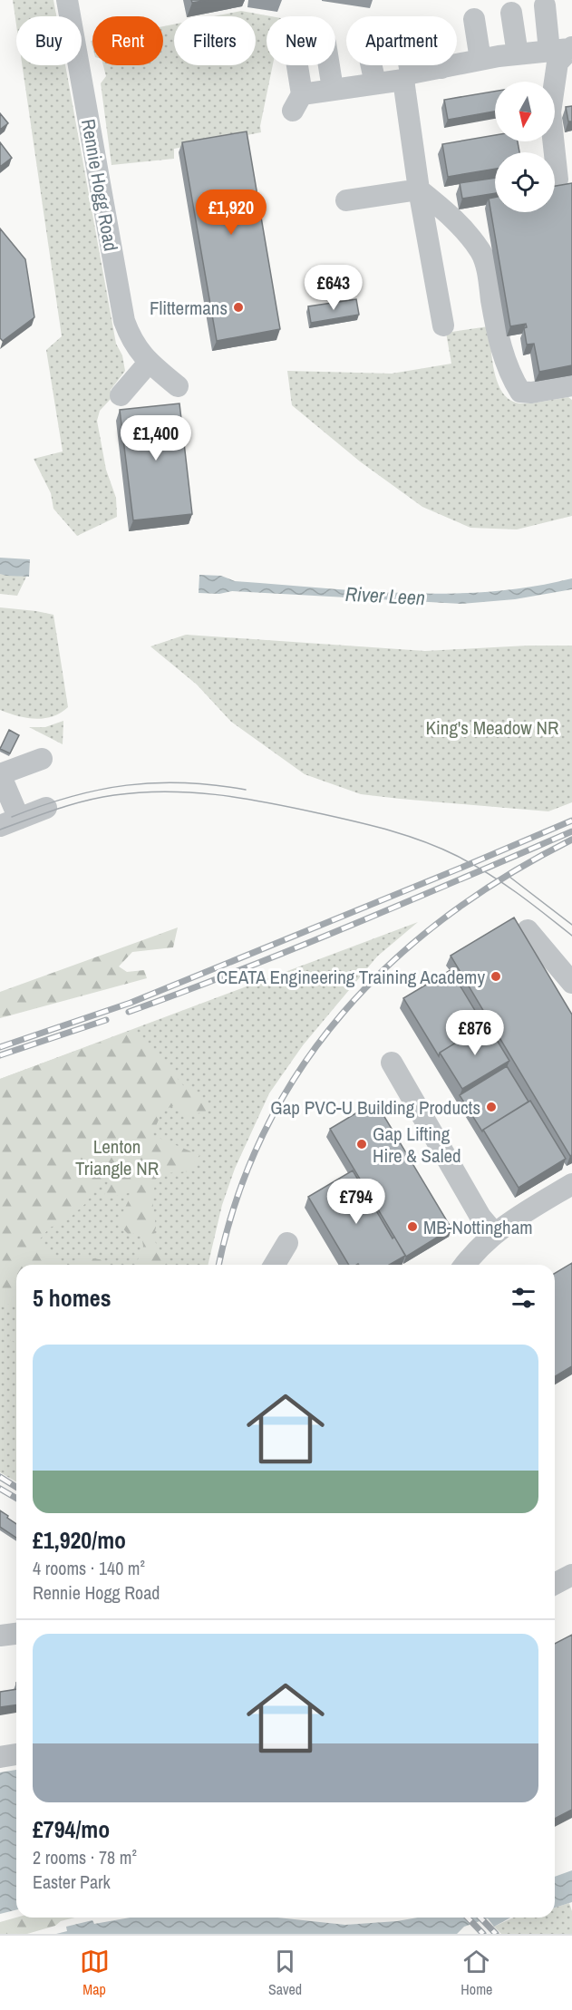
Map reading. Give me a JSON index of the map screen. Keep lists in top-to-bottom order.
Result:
{
  "streets": {
    "street": ["Rennie Hogg Road"]
  },
  "water": ["River Leen"],
  "parks": ["King's Meadow NR", "Lenton Triangle NR"],
  "places": [
    "Flittermans",
    "CEATA Engineering Training Academy",
    "Gap PVC-U Building Products",
    "Gap Lifting Hire & Saled",
    "MB-Nottingham"
  ],
  "north": "bottom",
  "page": {
    "chip": [
      "Buy",
      "Rent",
      "Filters",
      "New",
      "Apartment"
    ],
    "price": [
      "£1,920",
      "£643",
      "£1,400",
      "£876",
      "£794"
    ],
    "heading": "5 homes",
    "list": [
      {
        "name": "£1,920/mo",
        "note": "4 rooms · 140 m² · Rennie Hogg Road"
      },
      {
        "name": "£794/mo",
        "note": "2 rooms · 78 m² · Easter Park"
      }
    ],
    "tabs": ["Map", "Saved", "Home"]
  }
}
